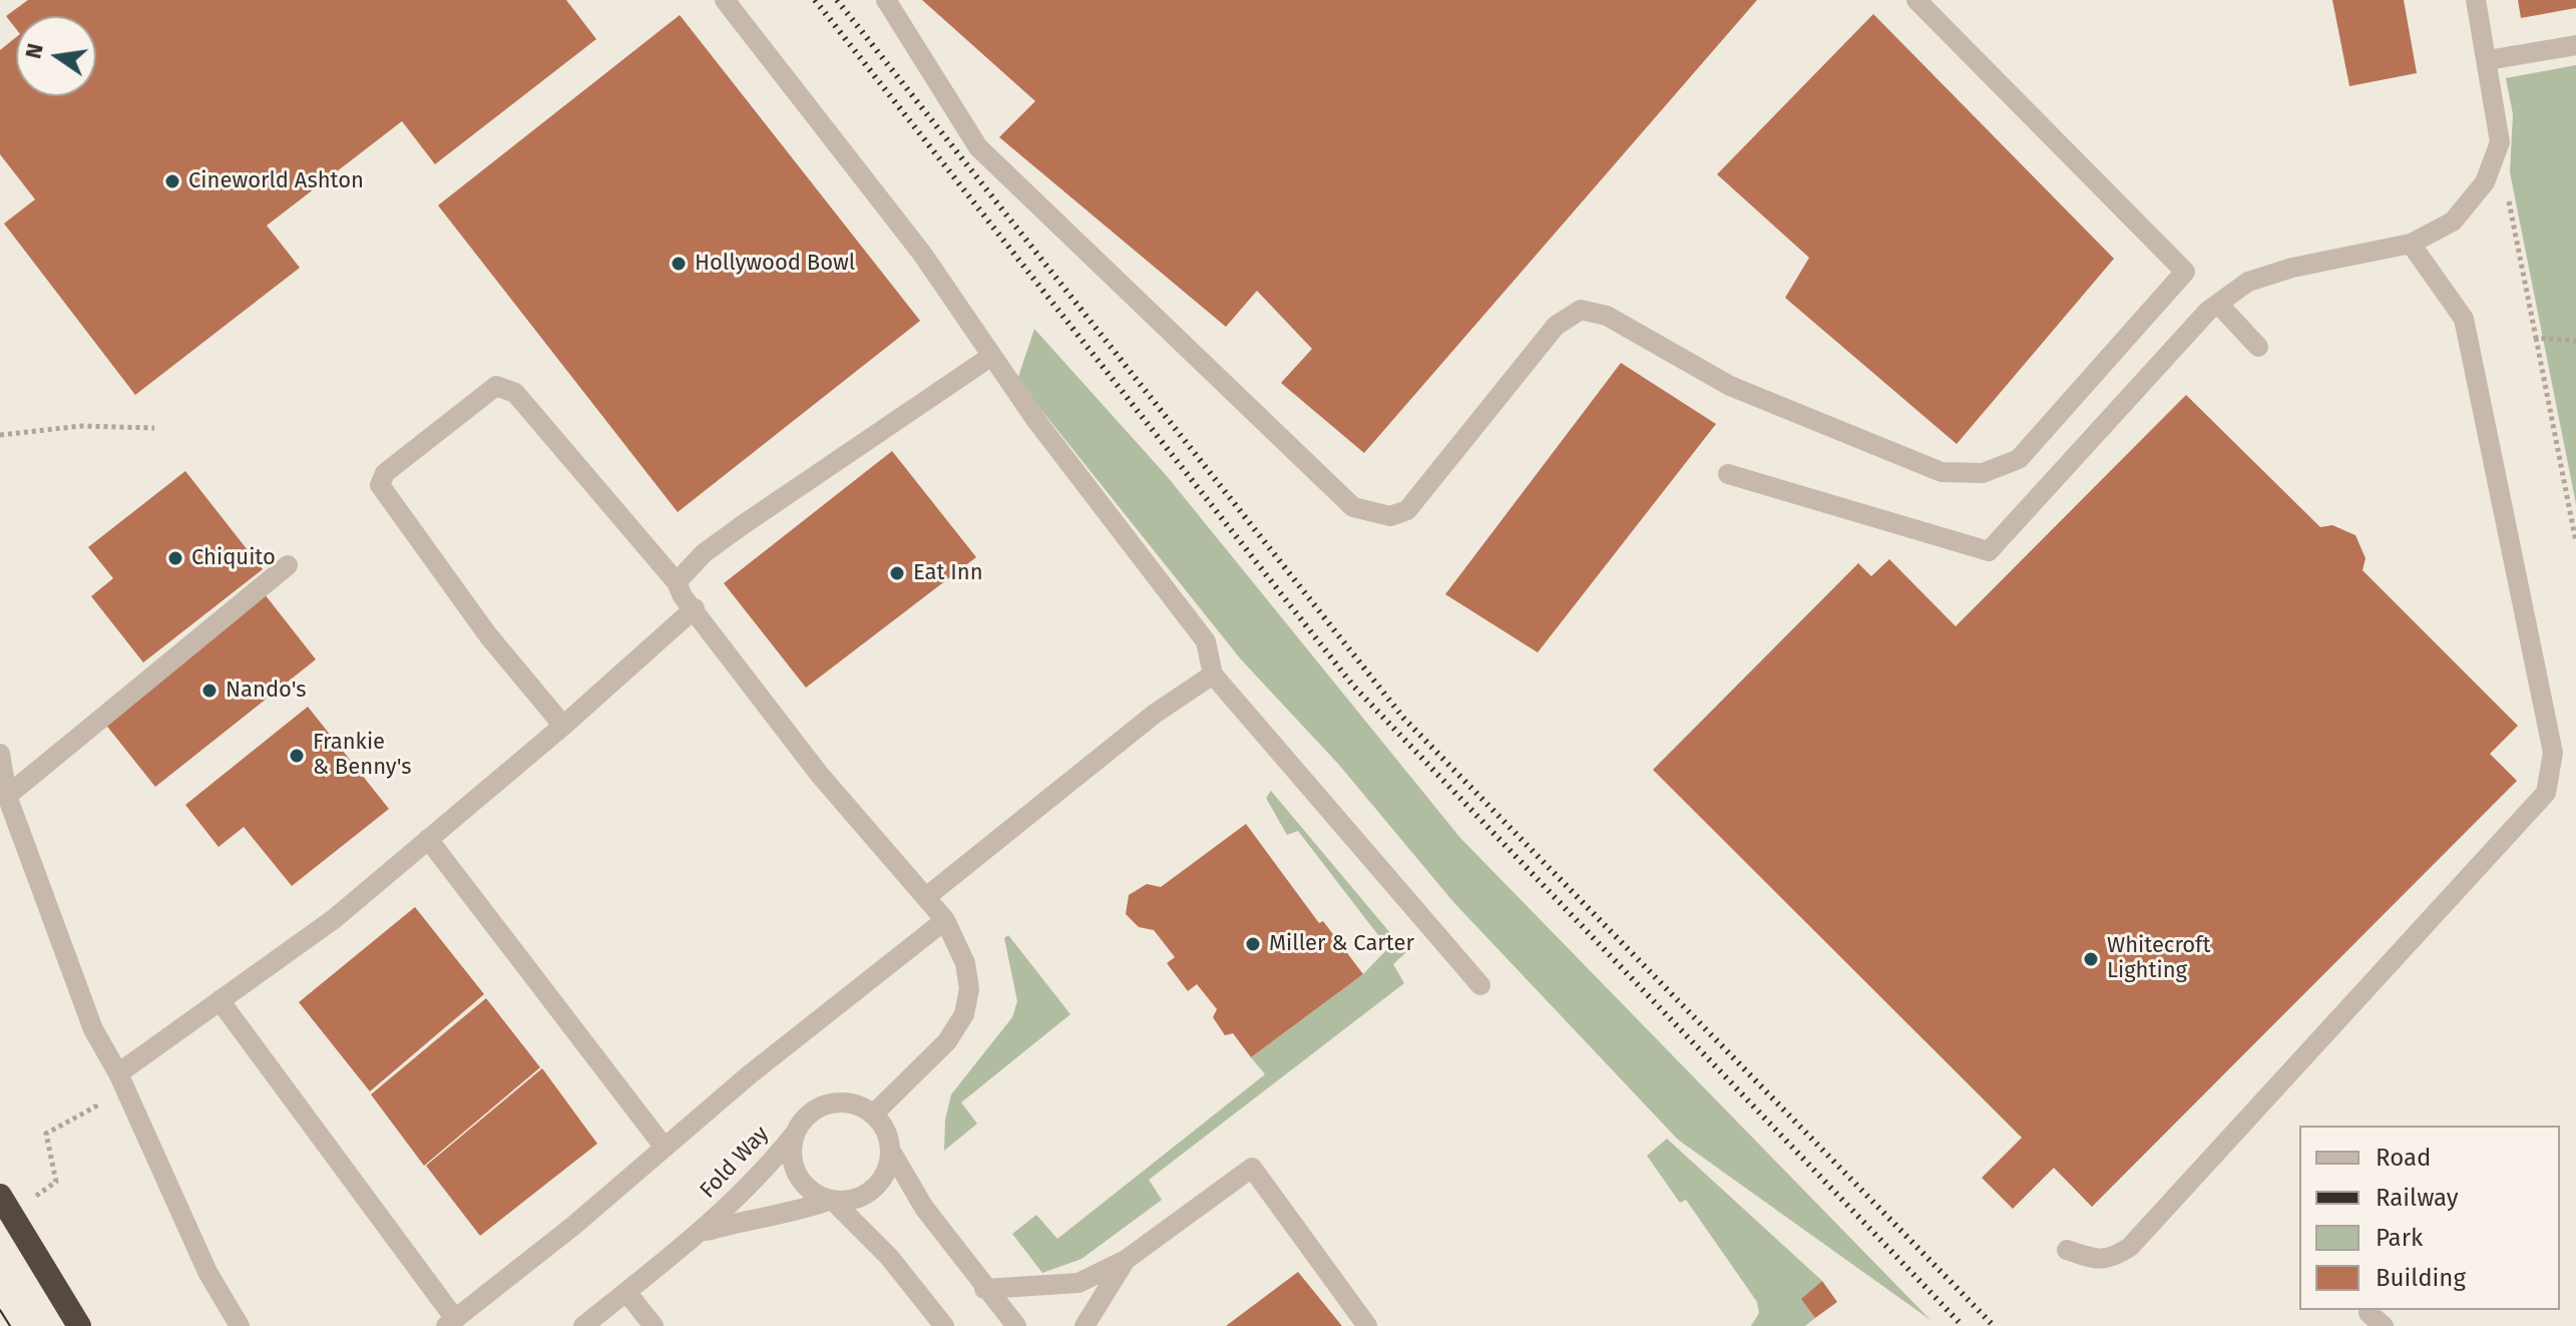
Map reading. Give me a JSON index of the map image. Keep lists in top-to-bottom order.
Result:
{
  "streets": {
    "street": ["Fold Way"]
  },
  "places": [
    "Cineworld Ashton",
    "Hollywood Bowl",
    "Chiquito",
    "Eat Inn",
    "Nando's",
    "Frankie & Benny's",
    "Miller & Carter",
    "Whitecroft Lighting"
  ],
  "legend": [
    "Road",
    "Railway",
    "Park",
    "Building"
  ],
  "north": "left"
}
